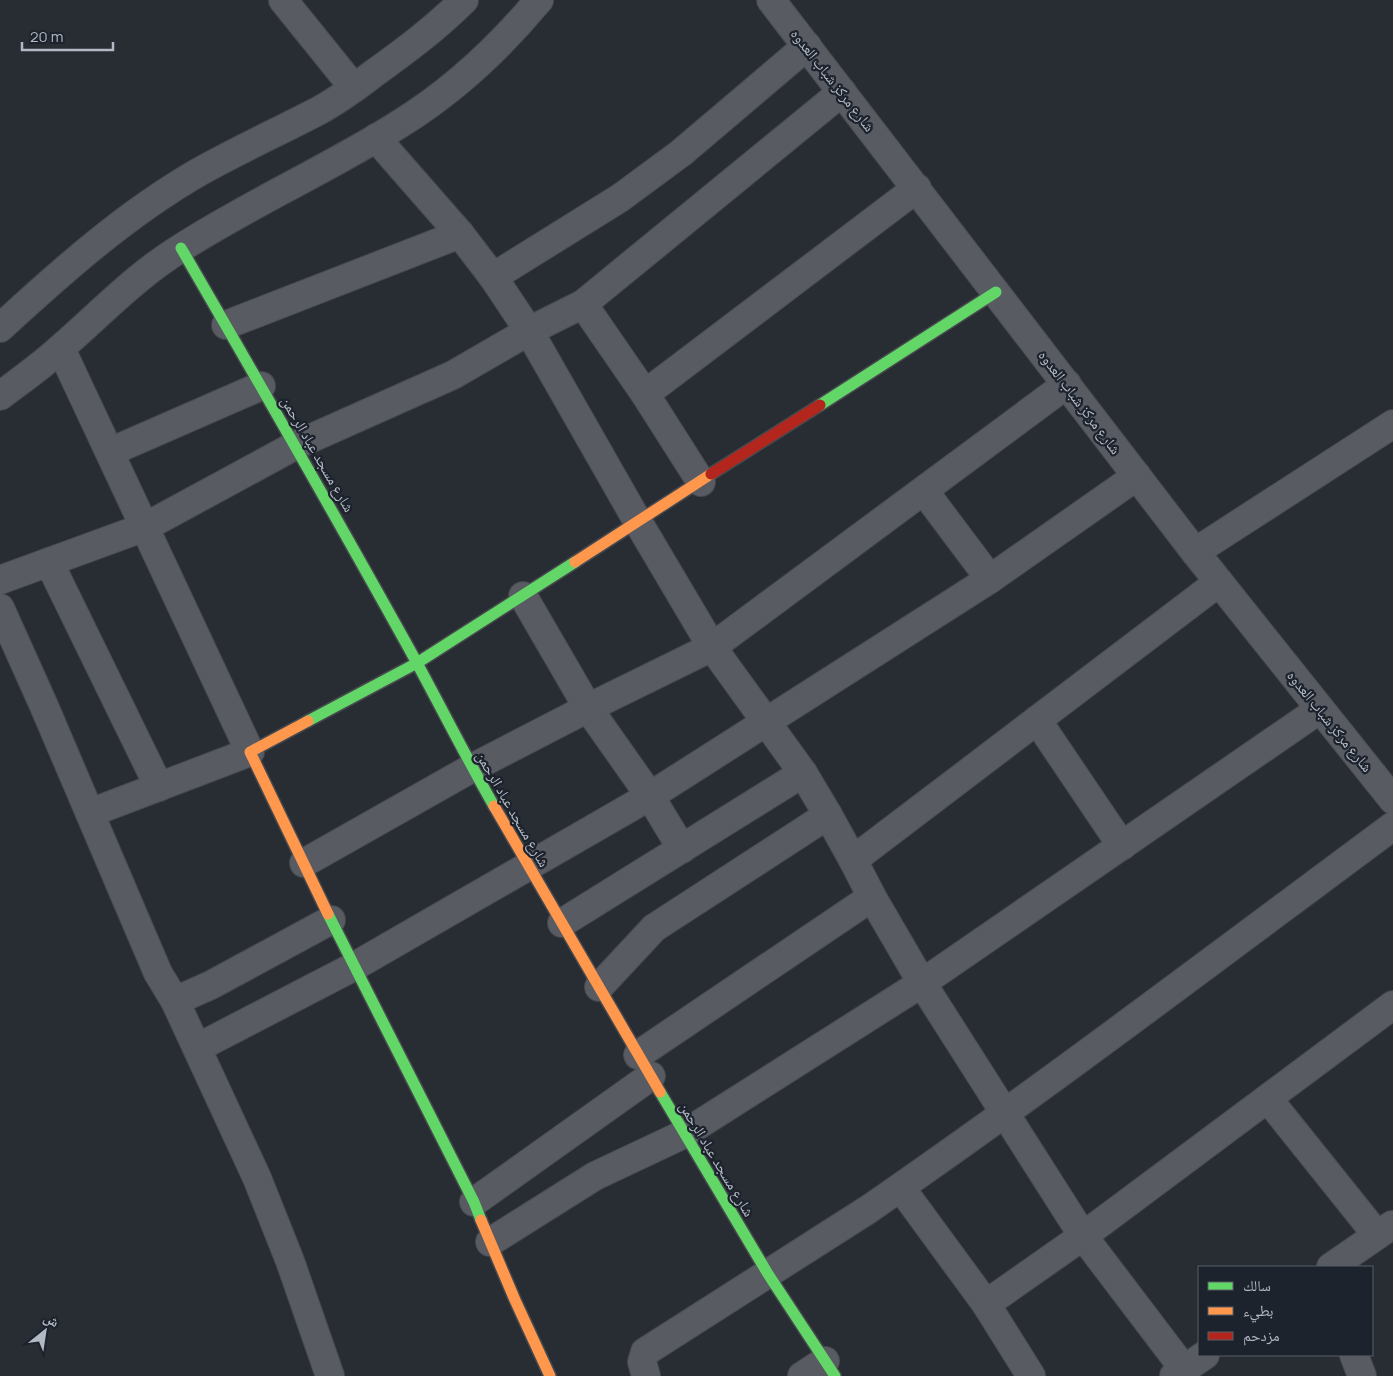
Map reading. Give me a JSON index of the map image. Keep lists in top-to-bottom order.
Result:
{
  "streets": {
    "street": ["شارع مركز شباب العدوه", "شارع مسجد عباد الرحمن"]
  },
  "legend": ["سالك", "بطيء", "مزدحم"],
  "scale_bar": "20 m",
  "north": "top right"
}
